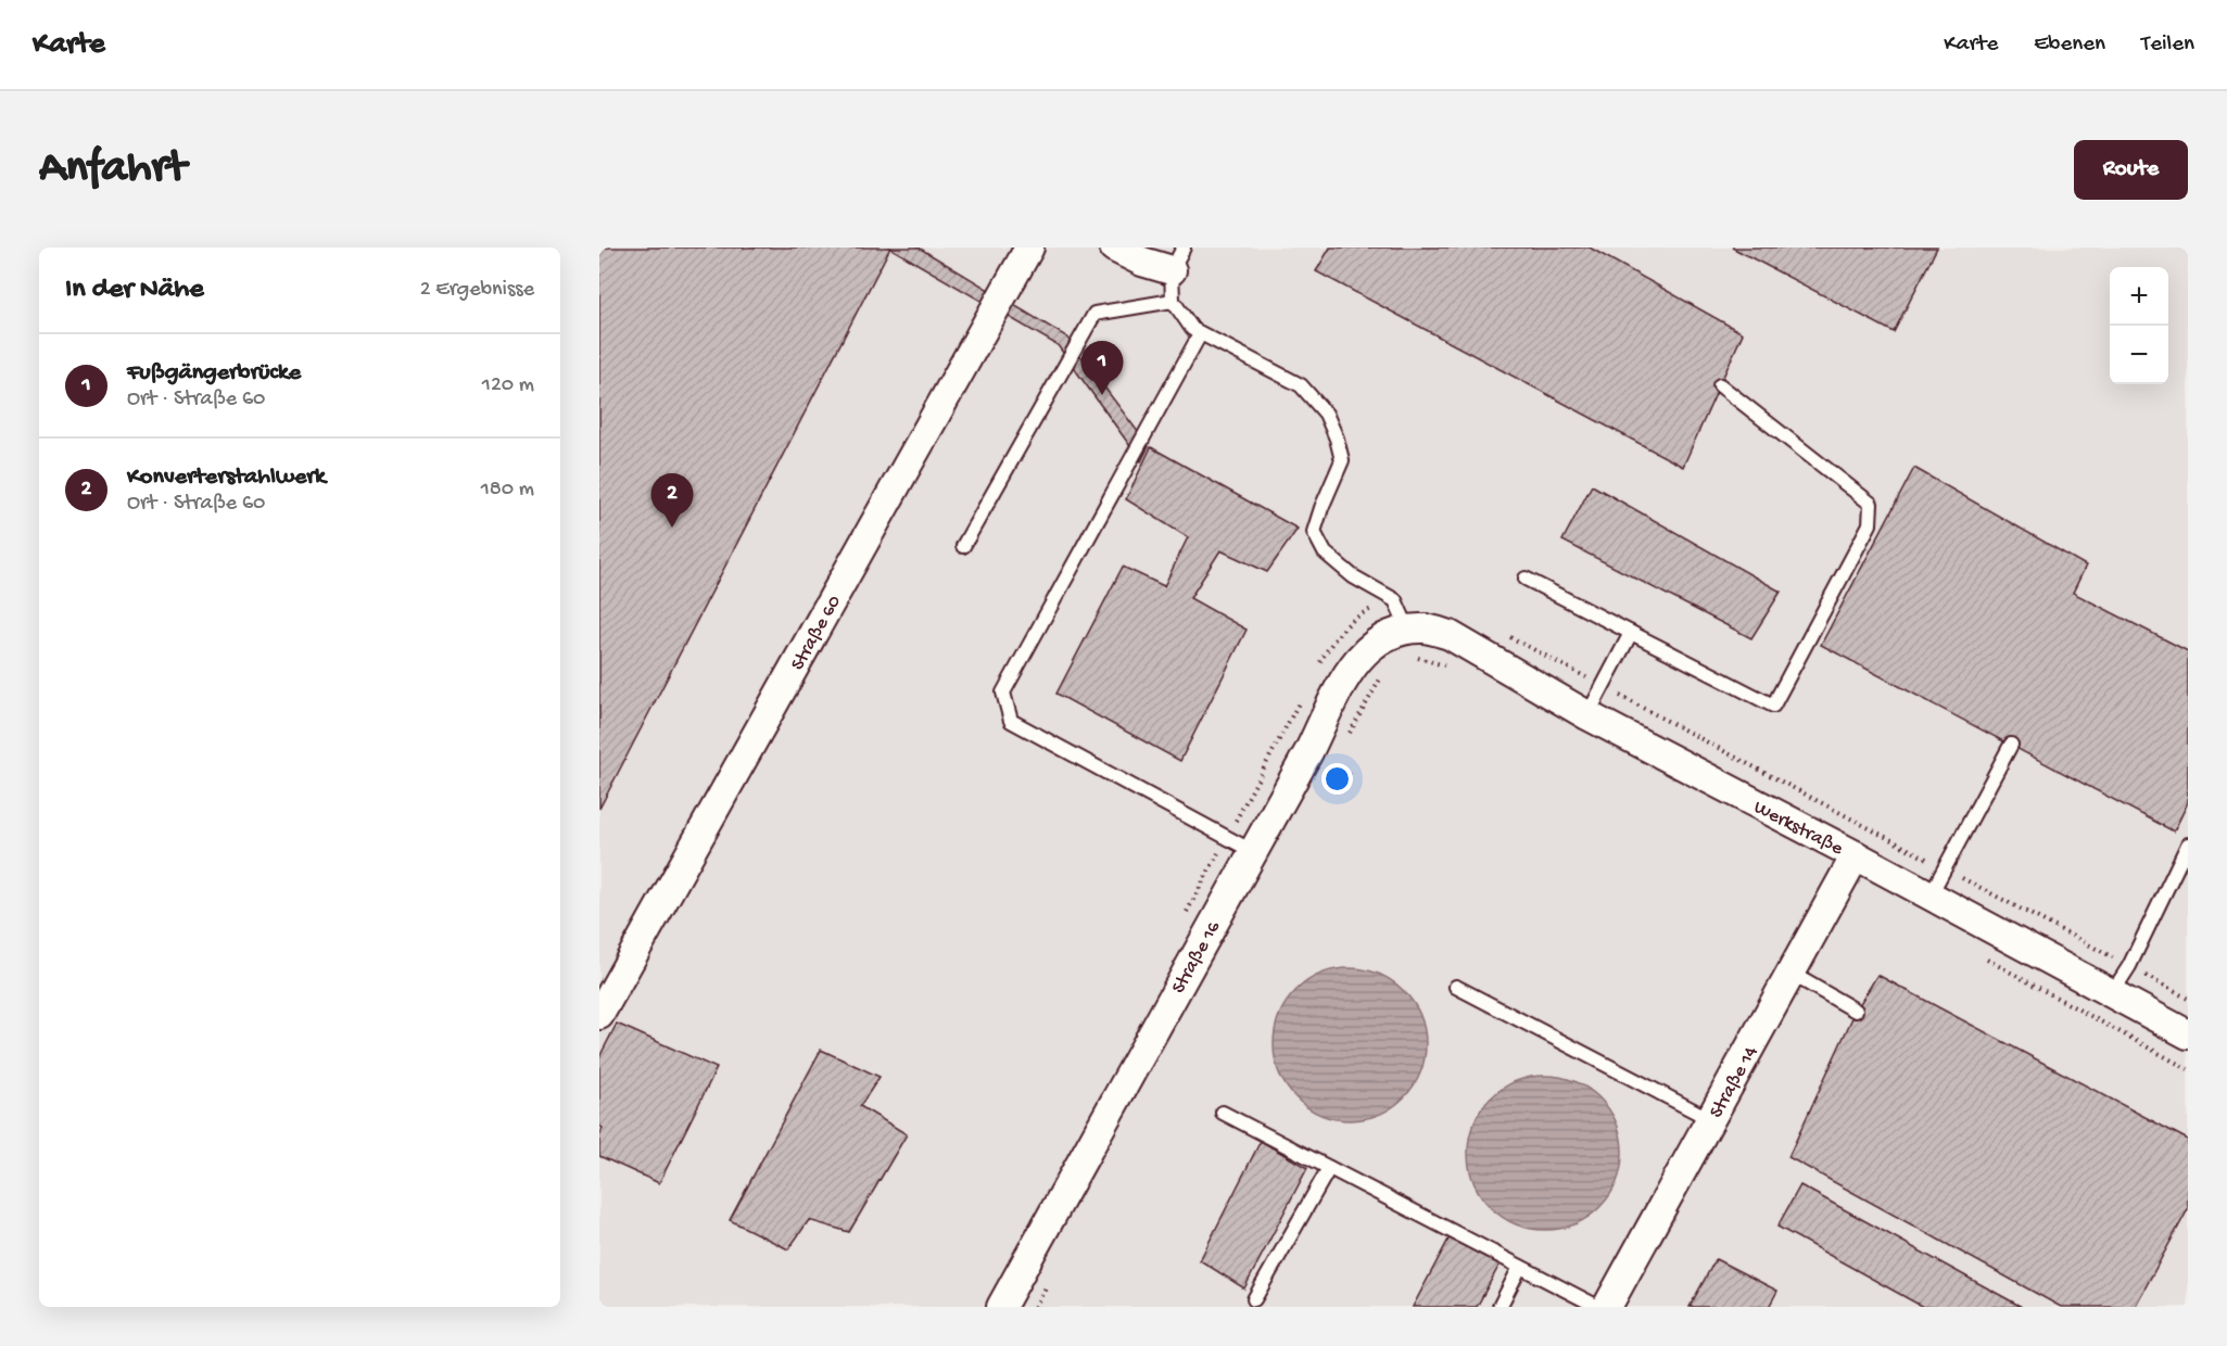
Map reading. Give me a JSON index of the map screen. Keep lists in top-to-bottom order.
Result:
{
  "streets": {
    "street": [
      "Straße 60",
      "Werkstraße",
      "Straße 16",
      "Straße 14"
    ]
  },
  "crossings": [
    ["Werkstraße", "Straße 16"],
    ["Werkstraße", "Straße 14"]
  ],
  "page": {
    "header": "Karte",
    "nav": ["Karte", "Ebenen", "Teilen"],
    "buttons": "Route",
    "title": "Anfahrt",
    "heading": ["In der Nähe", "2 Ergebnisse"],
    "map_buttons": ["+", "−"],
    "list": [
      {
        "mark": "1",
        "name": "Fußgängerbrücke",
        "note": "Ort · Straße 60",
        "value": "120 m"
      },
      {
        "mark": "2",
        "name": "Konverterstahlwerk",
        "note": "Ort · Straße 60",
        "value": "180 m"
      }
    ],
    "pins": ["1", "2"]
  }
}
